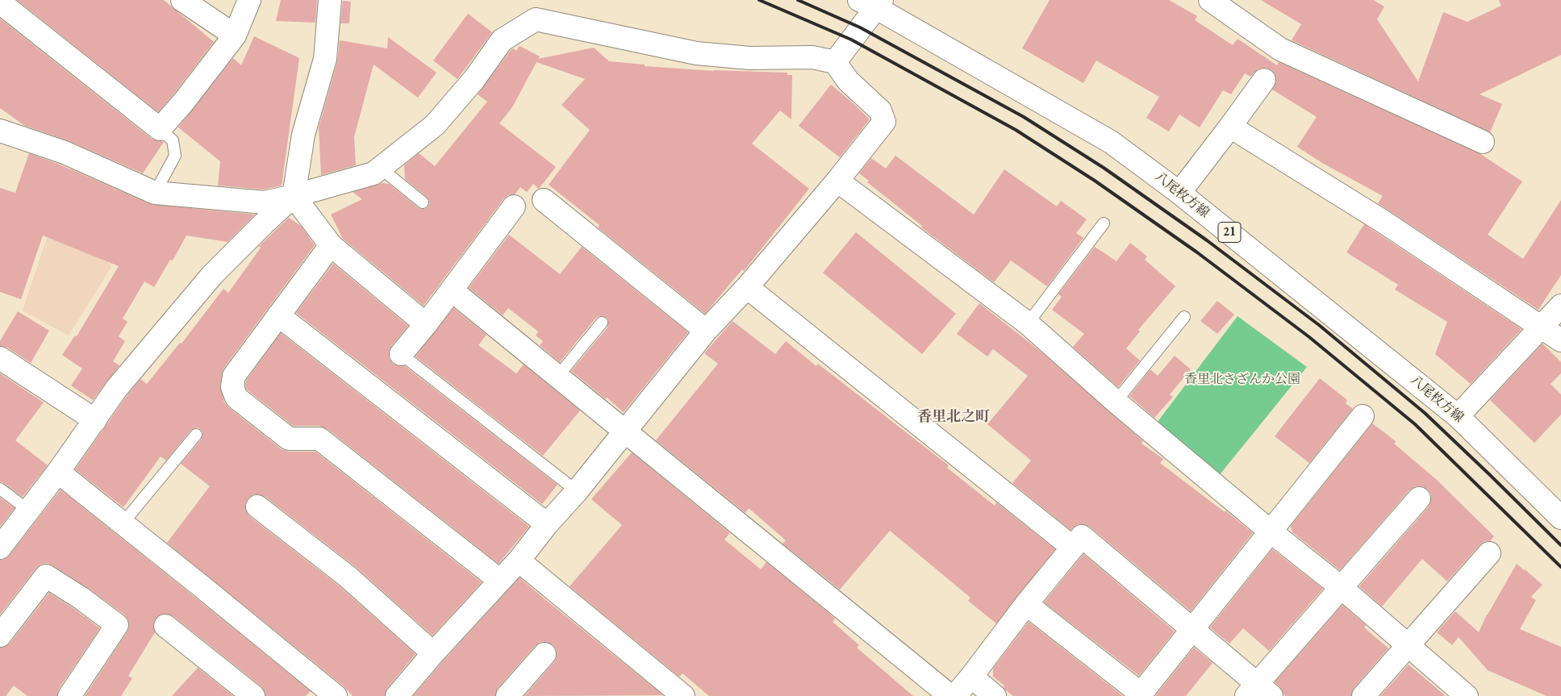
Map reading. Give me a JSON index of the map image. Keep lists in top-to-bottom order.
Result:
{
  "streets": {
    "street": ["八尾枚方線", "21"]
  },
  "districts": ["香里北之町"],
  "parks": ["香里北さざんか公園"]
}
